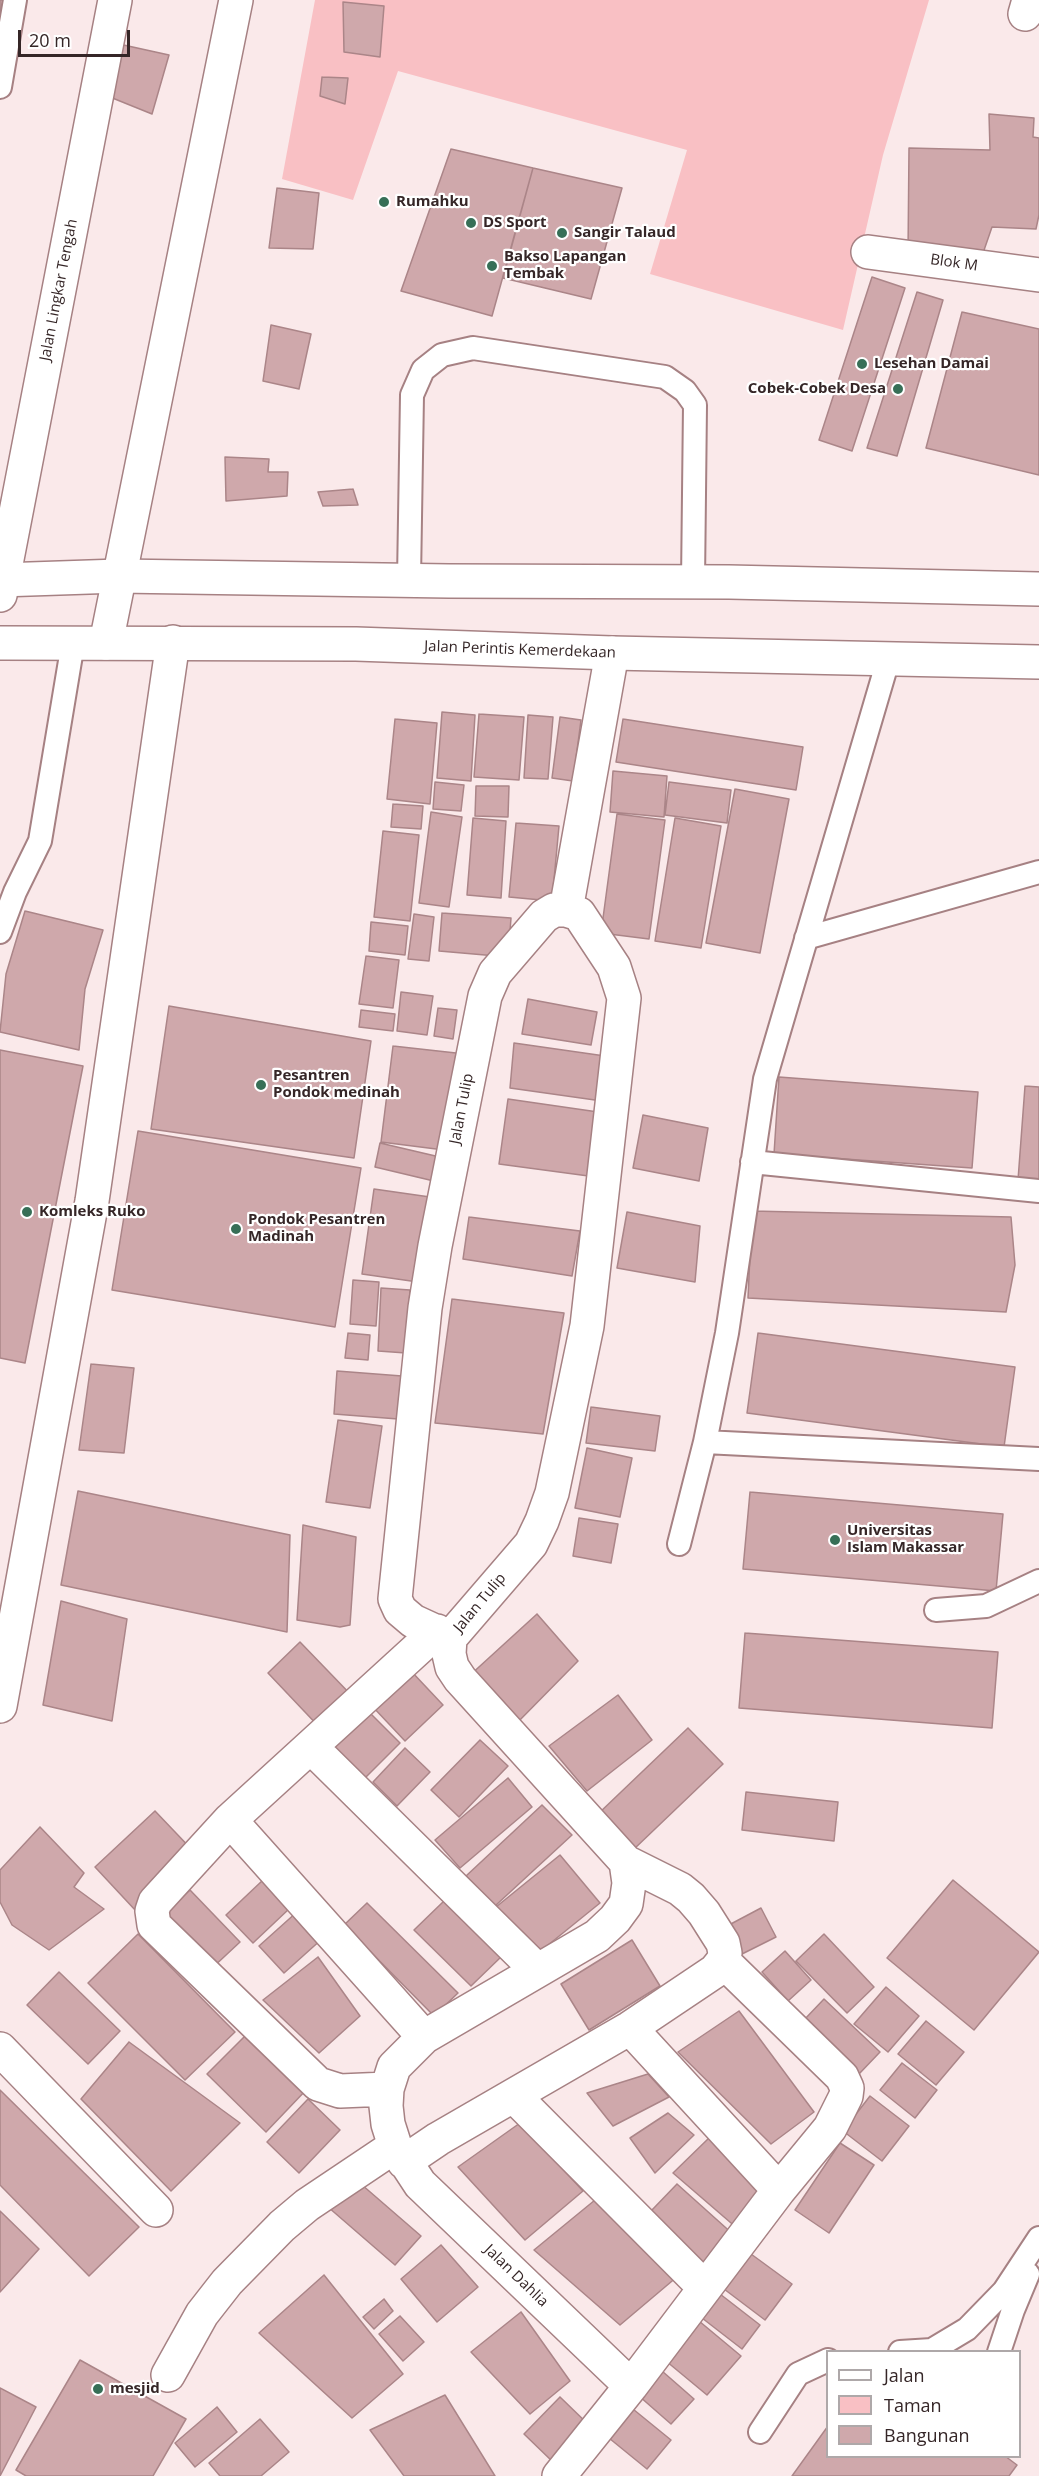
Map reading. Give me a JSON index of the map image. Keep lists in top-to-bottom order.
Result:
{
  "streets": {
    "main road": [
      "Blok M",
      "Jalan Lingkar Tengah",
      "Jalan Perintis Kemerdekaan",
      "Jalan Tulip",
      "Jalan Dahlia"
    ]
  },
  "places": [
    "Rumahku",
    "DS Sport",
    "Sangir Talaud",
    "Bakso Lapangan Tembak",
    "Lesehan Damai",
    "Cobek-Cobek Desa",
    "Pesantren Pondok medinah",
    "Komleks Ruko",
    "Pondok Pesantren Madinah",
    "Universitas Islam Makassar",
    "mesjid"
  ],
  "legend": ["Jalan", "Taman", "Bangunan"],
  "scale_bar": "20 m"
}
